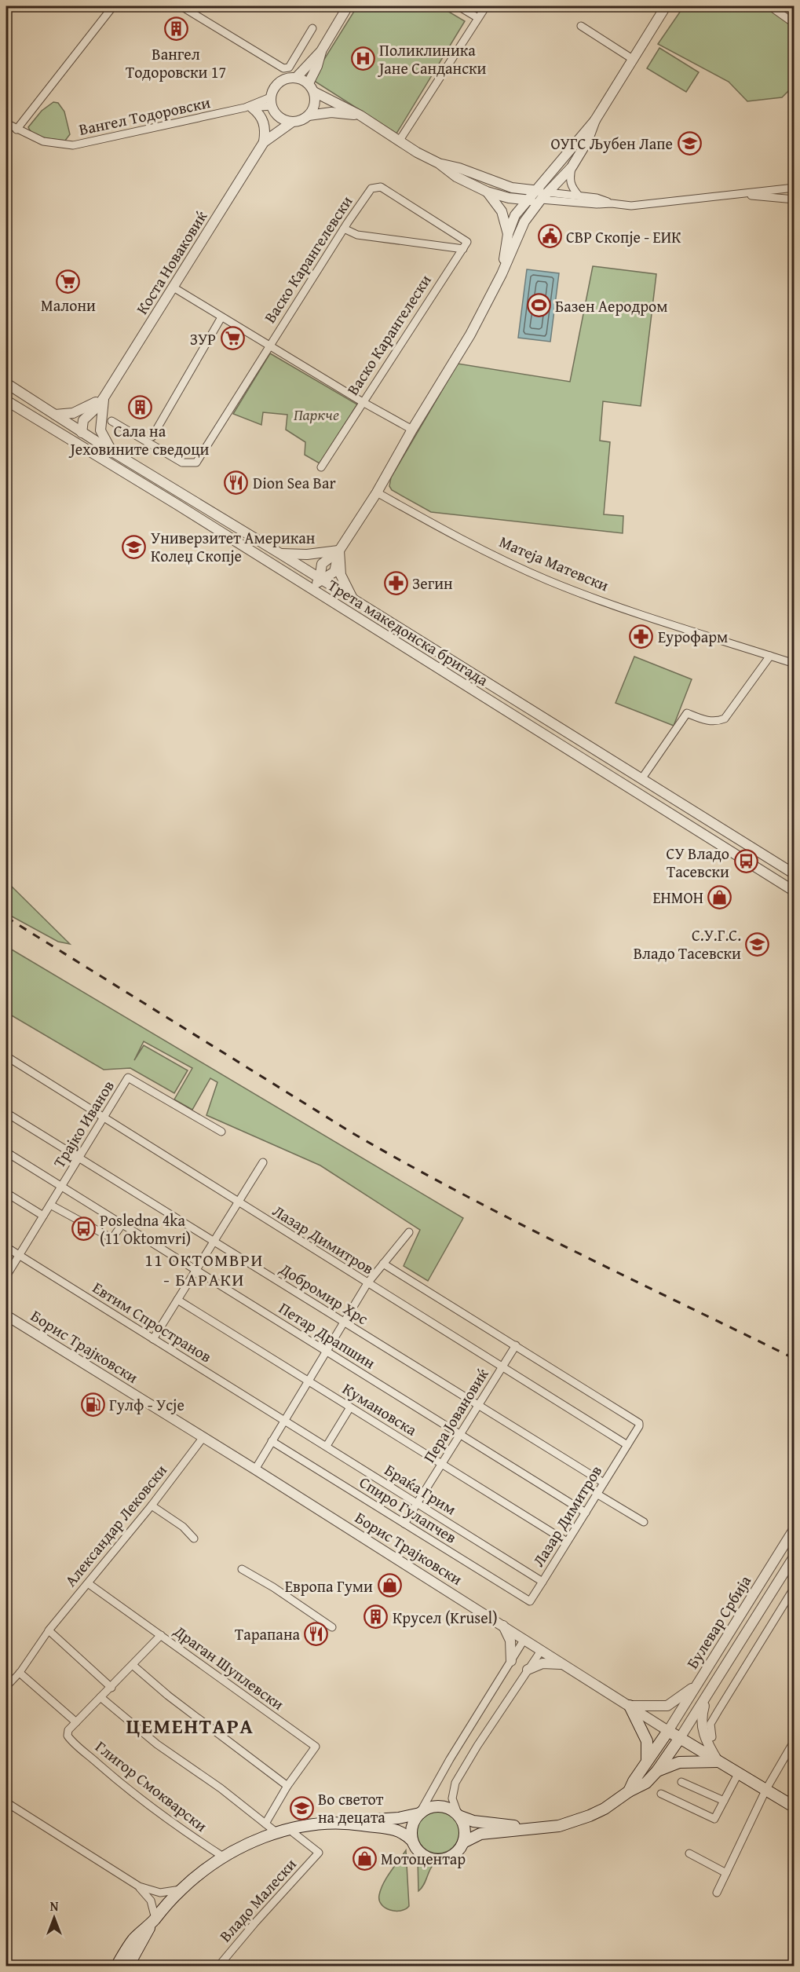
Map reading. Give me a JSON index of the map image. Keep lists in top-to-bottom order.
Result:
{
  "streets": {
    "main road": ["Борис Трајковски"],
    "street": [
      "Вангел Тодоровски",
      "Васко Карангелевски",
      "Коста Новаковиќ",
      "Васко Карангелески",
      "Матеја Матевски",
      "Трета македонска бригада",
      "Трајко Иванов",
      "Лазар Димитров",
      "Добромир Хрс",
      "Евтим Спространов",
      "Петар Драпшин",
      "Кумановска",
      "Пера Јовановиќ",
      "Браќа Грим",
      "Спиро Гулапчев",
      "Александар Лековски",
      "Булевар Србија",
      "Драган Шуплевски",
      "Глигор Смокварски",
      "Владо Малески"
    ]
  },
  "crossings": [
    ["Вангел Тодоровски", "Коста Новаковиќ"],
    ["Васко Карангелевски", "Васко Карангелески"],
    ["Коста Новаковиќ", "Трета македонска бригада"],
    ["Трајко Иванов", "Лазар Димитров"],
    ["Трајко Иванов", "Добромир Хрс"],
    ["Трајко Иванов", "Евтим Спространов"],
    ["Трајко Иванов", "Петар Драпшин"],
    ["Лазар Димитров", "Добромир Хрс"],
    ["Лазар Димитров", "Петар Драпшин"],
    ["Лазар Димитров", "Кумановска"],
    ["Лазар Димитров", "Пера Јовановиќ"],
    ["Лазар Димитров", "Браќа Грим"],
    ["Лазар Димитров", "Спиро Гулапчев"],
    ["Добромир Хрс", "Пера Јовановиќ"],
    ["Евтим Спространов", "Браќа Грим"],
    ["Петар Драпшин", "Пера Јовановиќ"],
    ["Борис Трајковски", "Александар Лековски"],
    ["Борис Трајковски", "Булевар Србија"],
    ["Кумановска", "Пера Јовановиќ"],
    ["Пера Јовановиќ", "Браќа Грим"],
    ["Пера Јовановиќ", "Спиро Гулапчев"],
    ["Александар Лековски", "Драган Шуплевски"]
  ],
  "districts": ["11 ОКТОМВРИ - БАРАКИ", "ЦЕМЕНТАРА"],
  "parks": ["Паркче"],
  "places": {
    "building": ["Вангел Тодоровски 17", "Сала на Јеховините сведоци", "Крусел (Krusel)"],
    "hospital": ["Поликлиника Јане Сандански"],
    "school or university": [
      "ОУГС Љубен Лапе",
      "Универзитет Американ Колеџ Скопје",
      "С.У.Г.С. Владо Тасевски",
      "Во светот на децата"
    ],
    "public building": ["СВР Скопје - ЕИК"],
    "supermarket": ["Малони", "ЗУР"],
    "sports": ["Базен Аеродром"],
    "restaurant": ["Dion Sea Bar", "Тарапана"],
    "pharmacy": ["Зегин", "Еурофарм"],
    "bus stop": ["СУ Владо Тасевски", "Posledna 4ka (11 Oktomvri)"],
    "shop": ["ЕНМОН", "Европа Гуми", "Мотоцентар"],
    "fuel station": ["Гулф - Усје"]
  },
  "north": "top"
}
